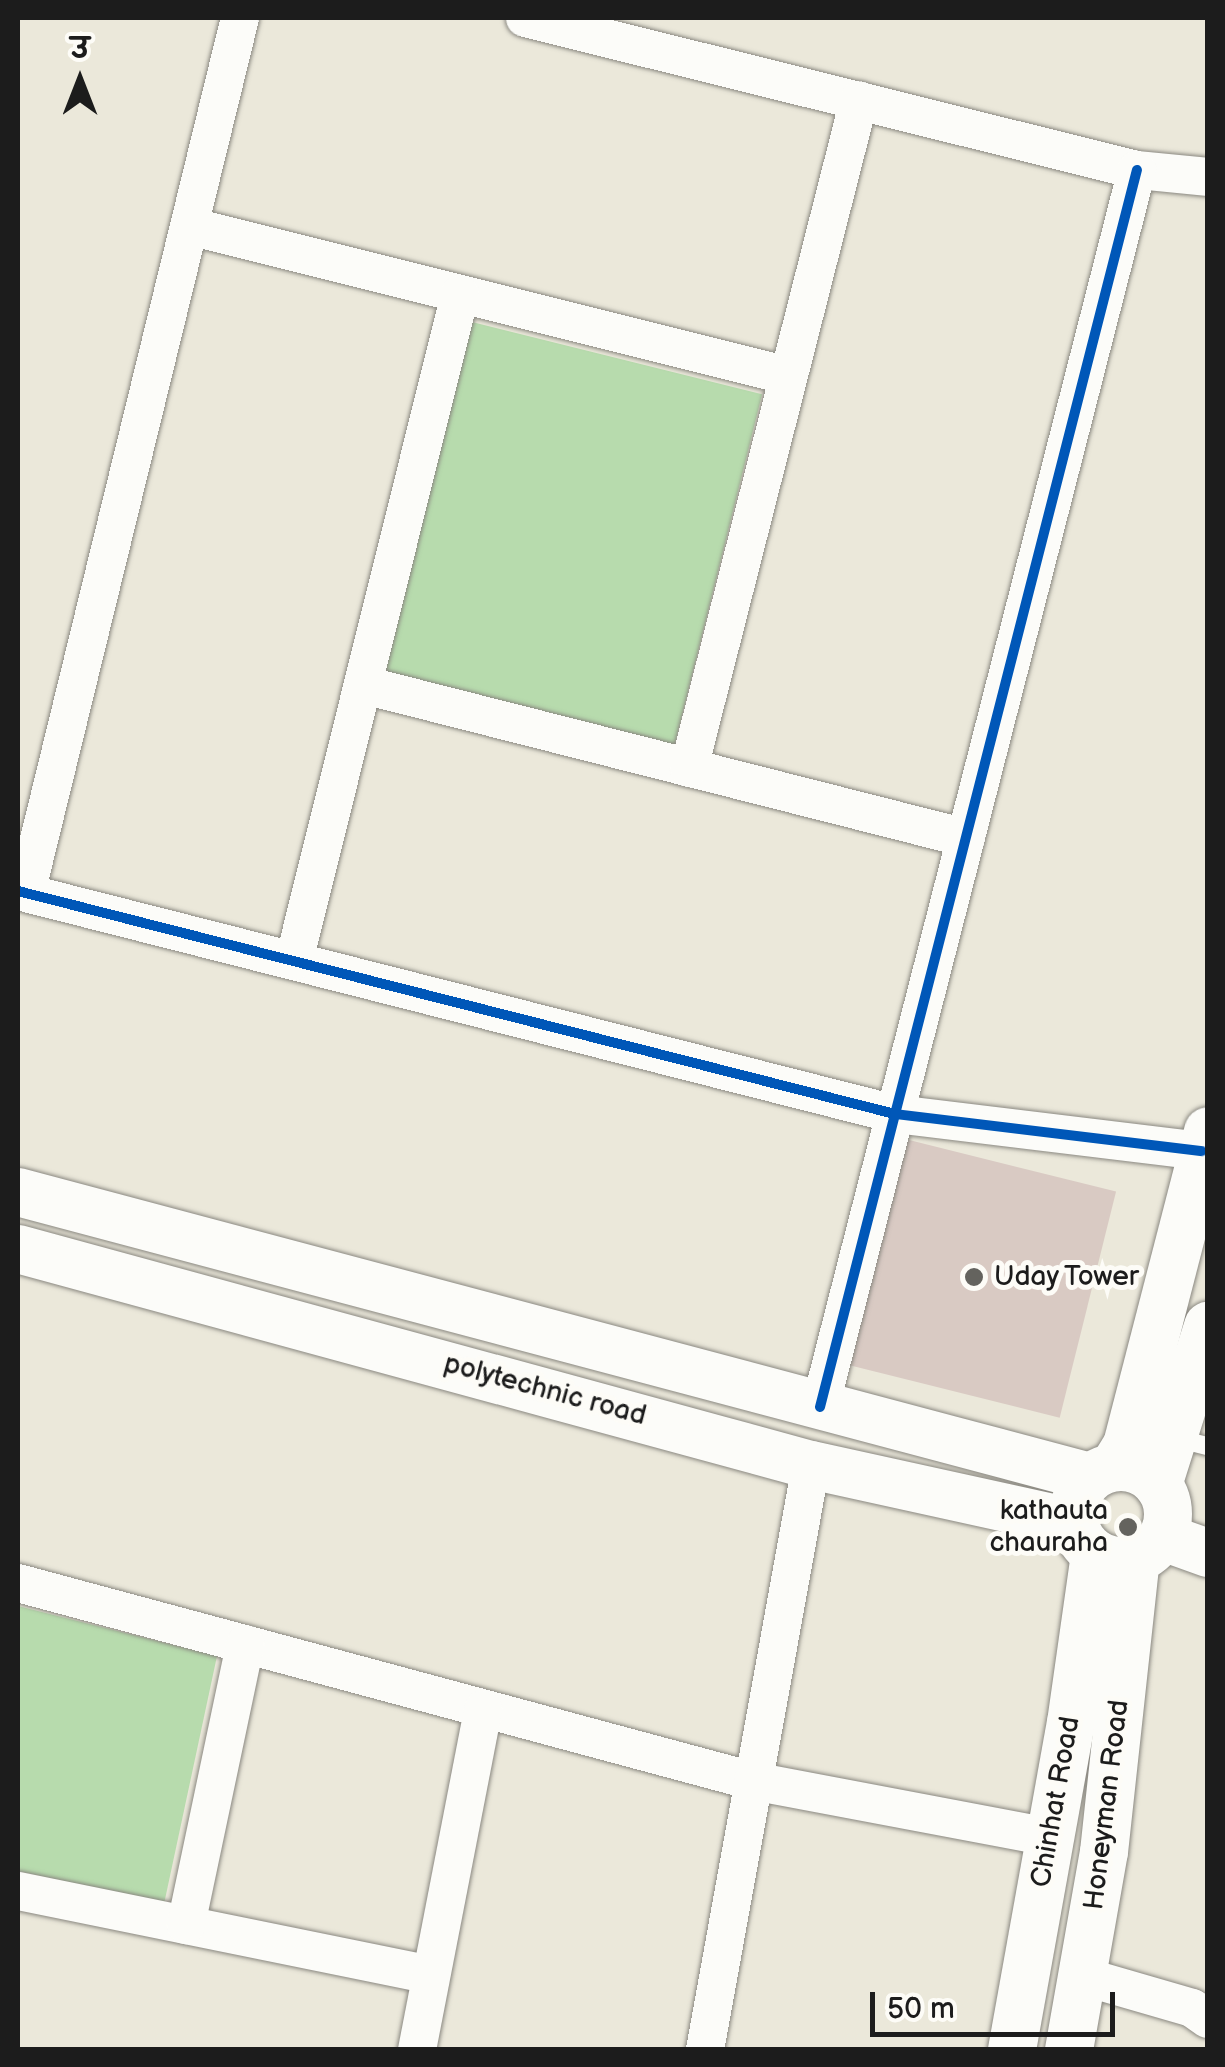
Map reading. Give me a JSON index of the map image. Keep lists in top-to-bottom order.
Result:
{
  "streets": {
    "street": ["polytechnic road", "Chinhat Road", "Honeyman Road"]
  },
  "crossings": [
    ["polytechnic road", "Chinhat Road"],
    ["polytechnic road", "Honeyman Road"],
    ["Chinhat Road", "Honeyman Road"]
  ],
  "places": ["Uday Tower", "kathauta chauraha"],
  "scale_bar": "50 m",
  "north": "top"
}
